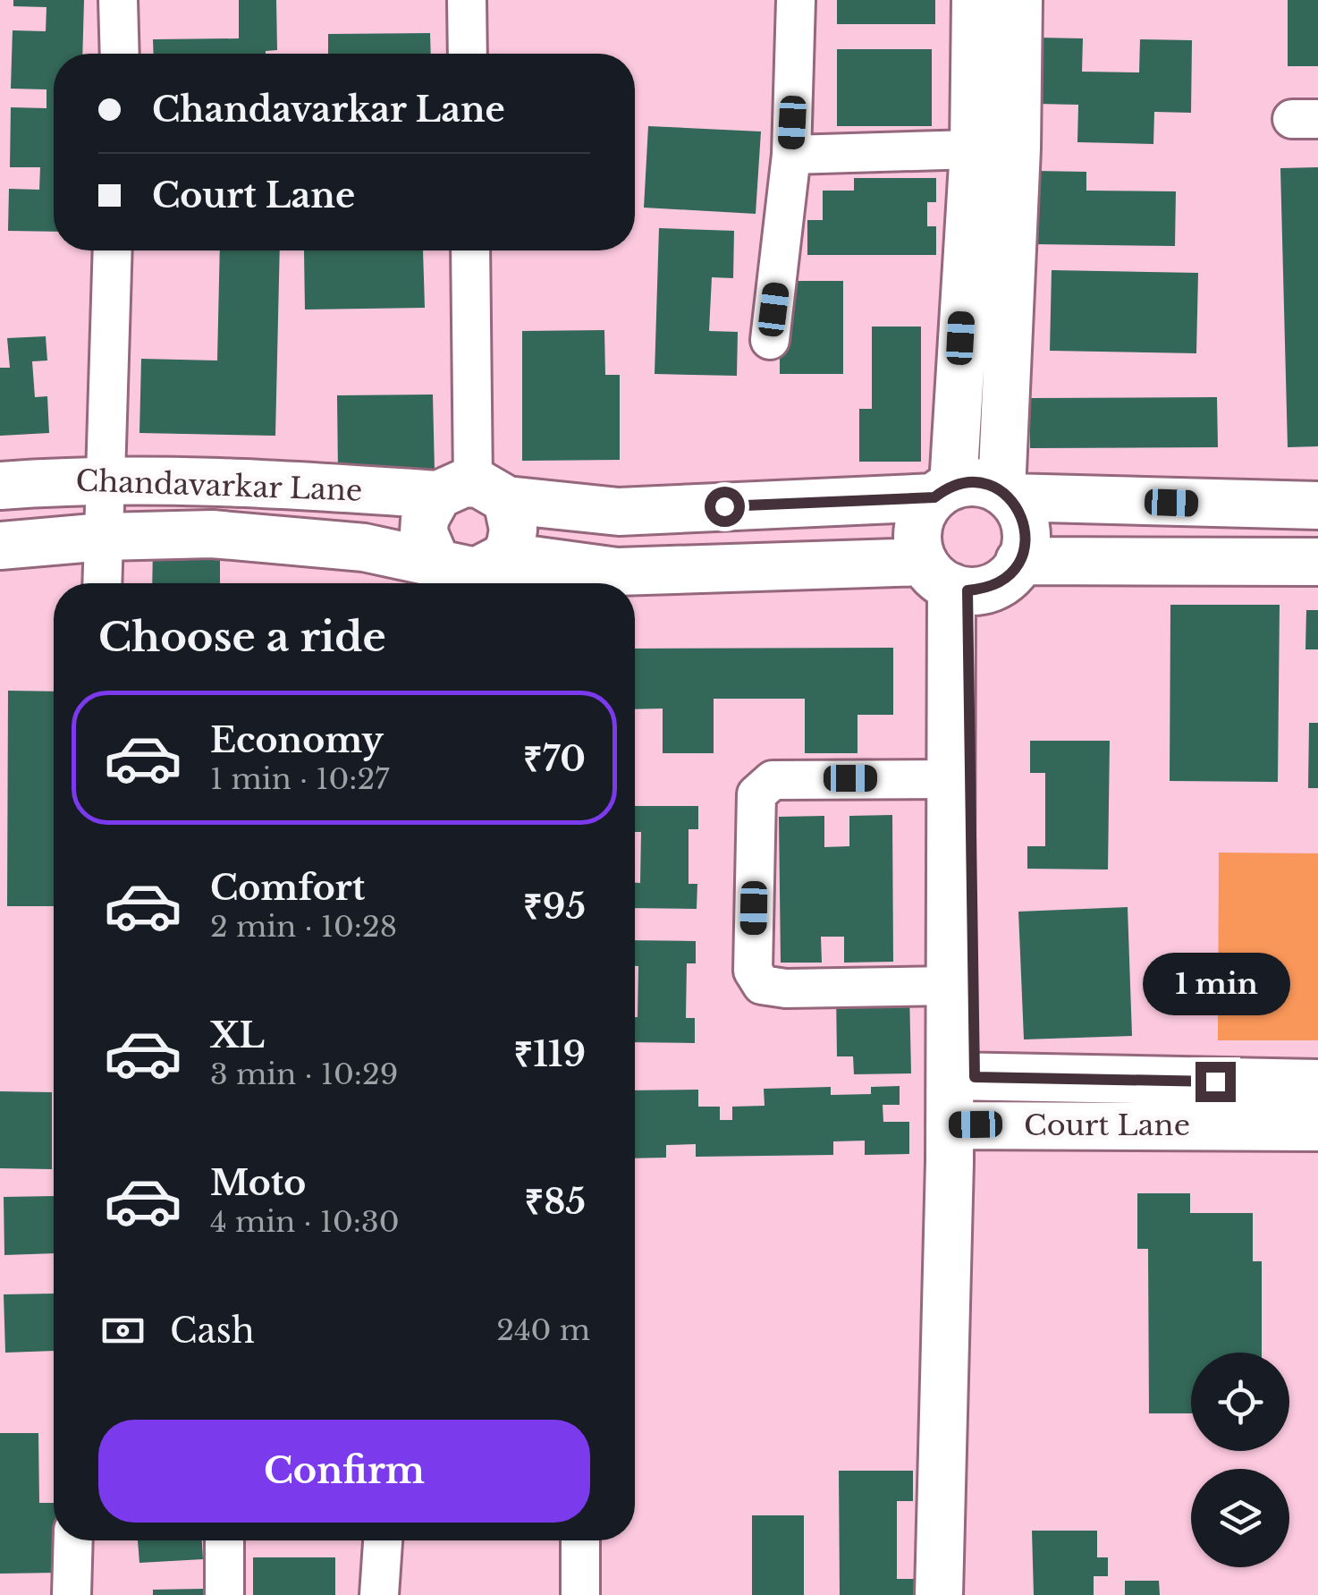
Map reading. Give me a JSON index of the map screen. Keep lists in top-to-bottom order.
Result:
{
  "streets": {
    "street": ["Chandavarkar Lane", "Court Lane"]
  },
  "page": {
    "banner": ["Chandavarkar Lane", "Court Lane"],
    "heading": "Choose a ride",
    "list": [
      {
        "name": "Economy",
        "note": "1 min · 10:27",
        "value": "₹70"
      },
      {
        "name": "Comfort",
        "note": "2 min · 10:28",
        "value": "₹95"
      },
      {
        "name": "XL",
        "note": "3 min · 10:29",
        "value": "₹119"
      },
      {
        "name": "Moto",
        "note": "4 min · 10:30",
        "value": "₹85"
      }
    ],
    "bubble": "1 min",
    "pay": ["Cash", "240 m"],
    "buttons": "Confirm"
  }
}
